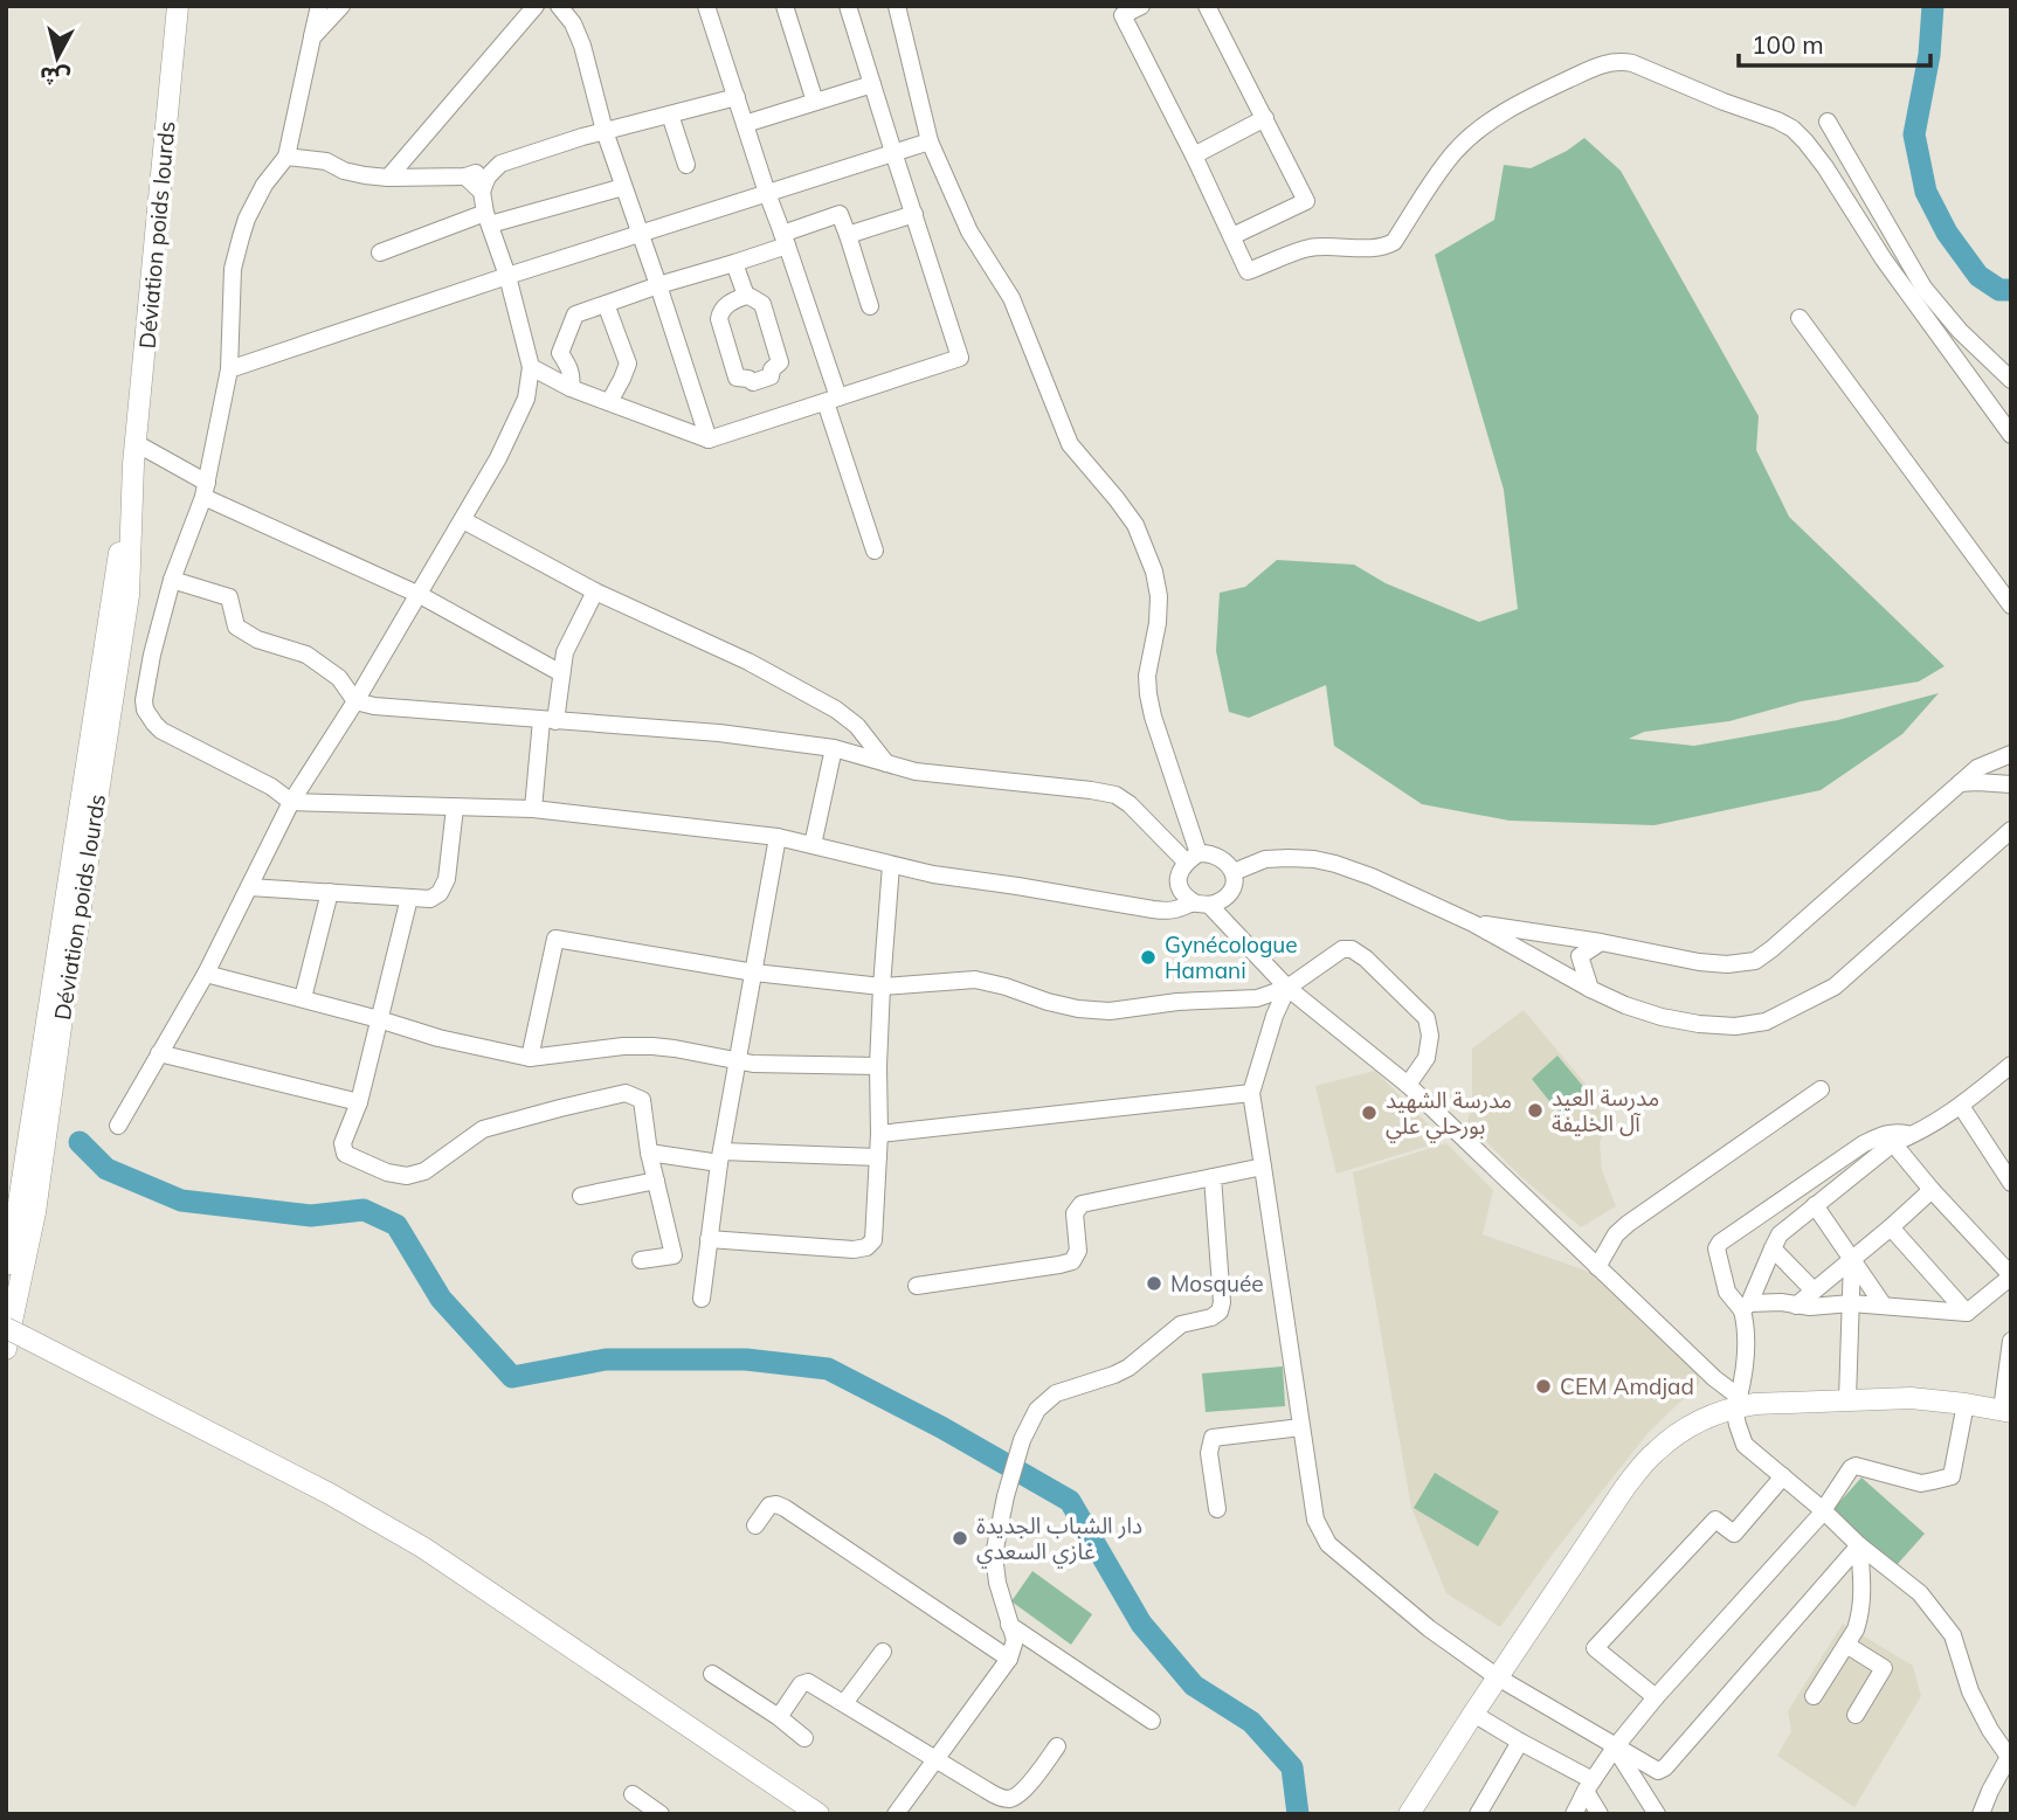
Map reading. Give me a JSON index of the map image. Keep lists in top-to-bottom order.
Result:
{
  "streets": {
    "main road": ["Déviation poids lourds"]
  },
  "places": [
    "Gynécologue Hamani",
    "مدرسة العيد آل الخليفة",
    "مدرسة الشهيد بورحلي علي",
    "Mosquée",
    "CEM Amdjad",
    "دار الشباب الجديدة غازي السعدي"
  ],
  "scale_bar": "100 m",
  "north": "bottom"
}
